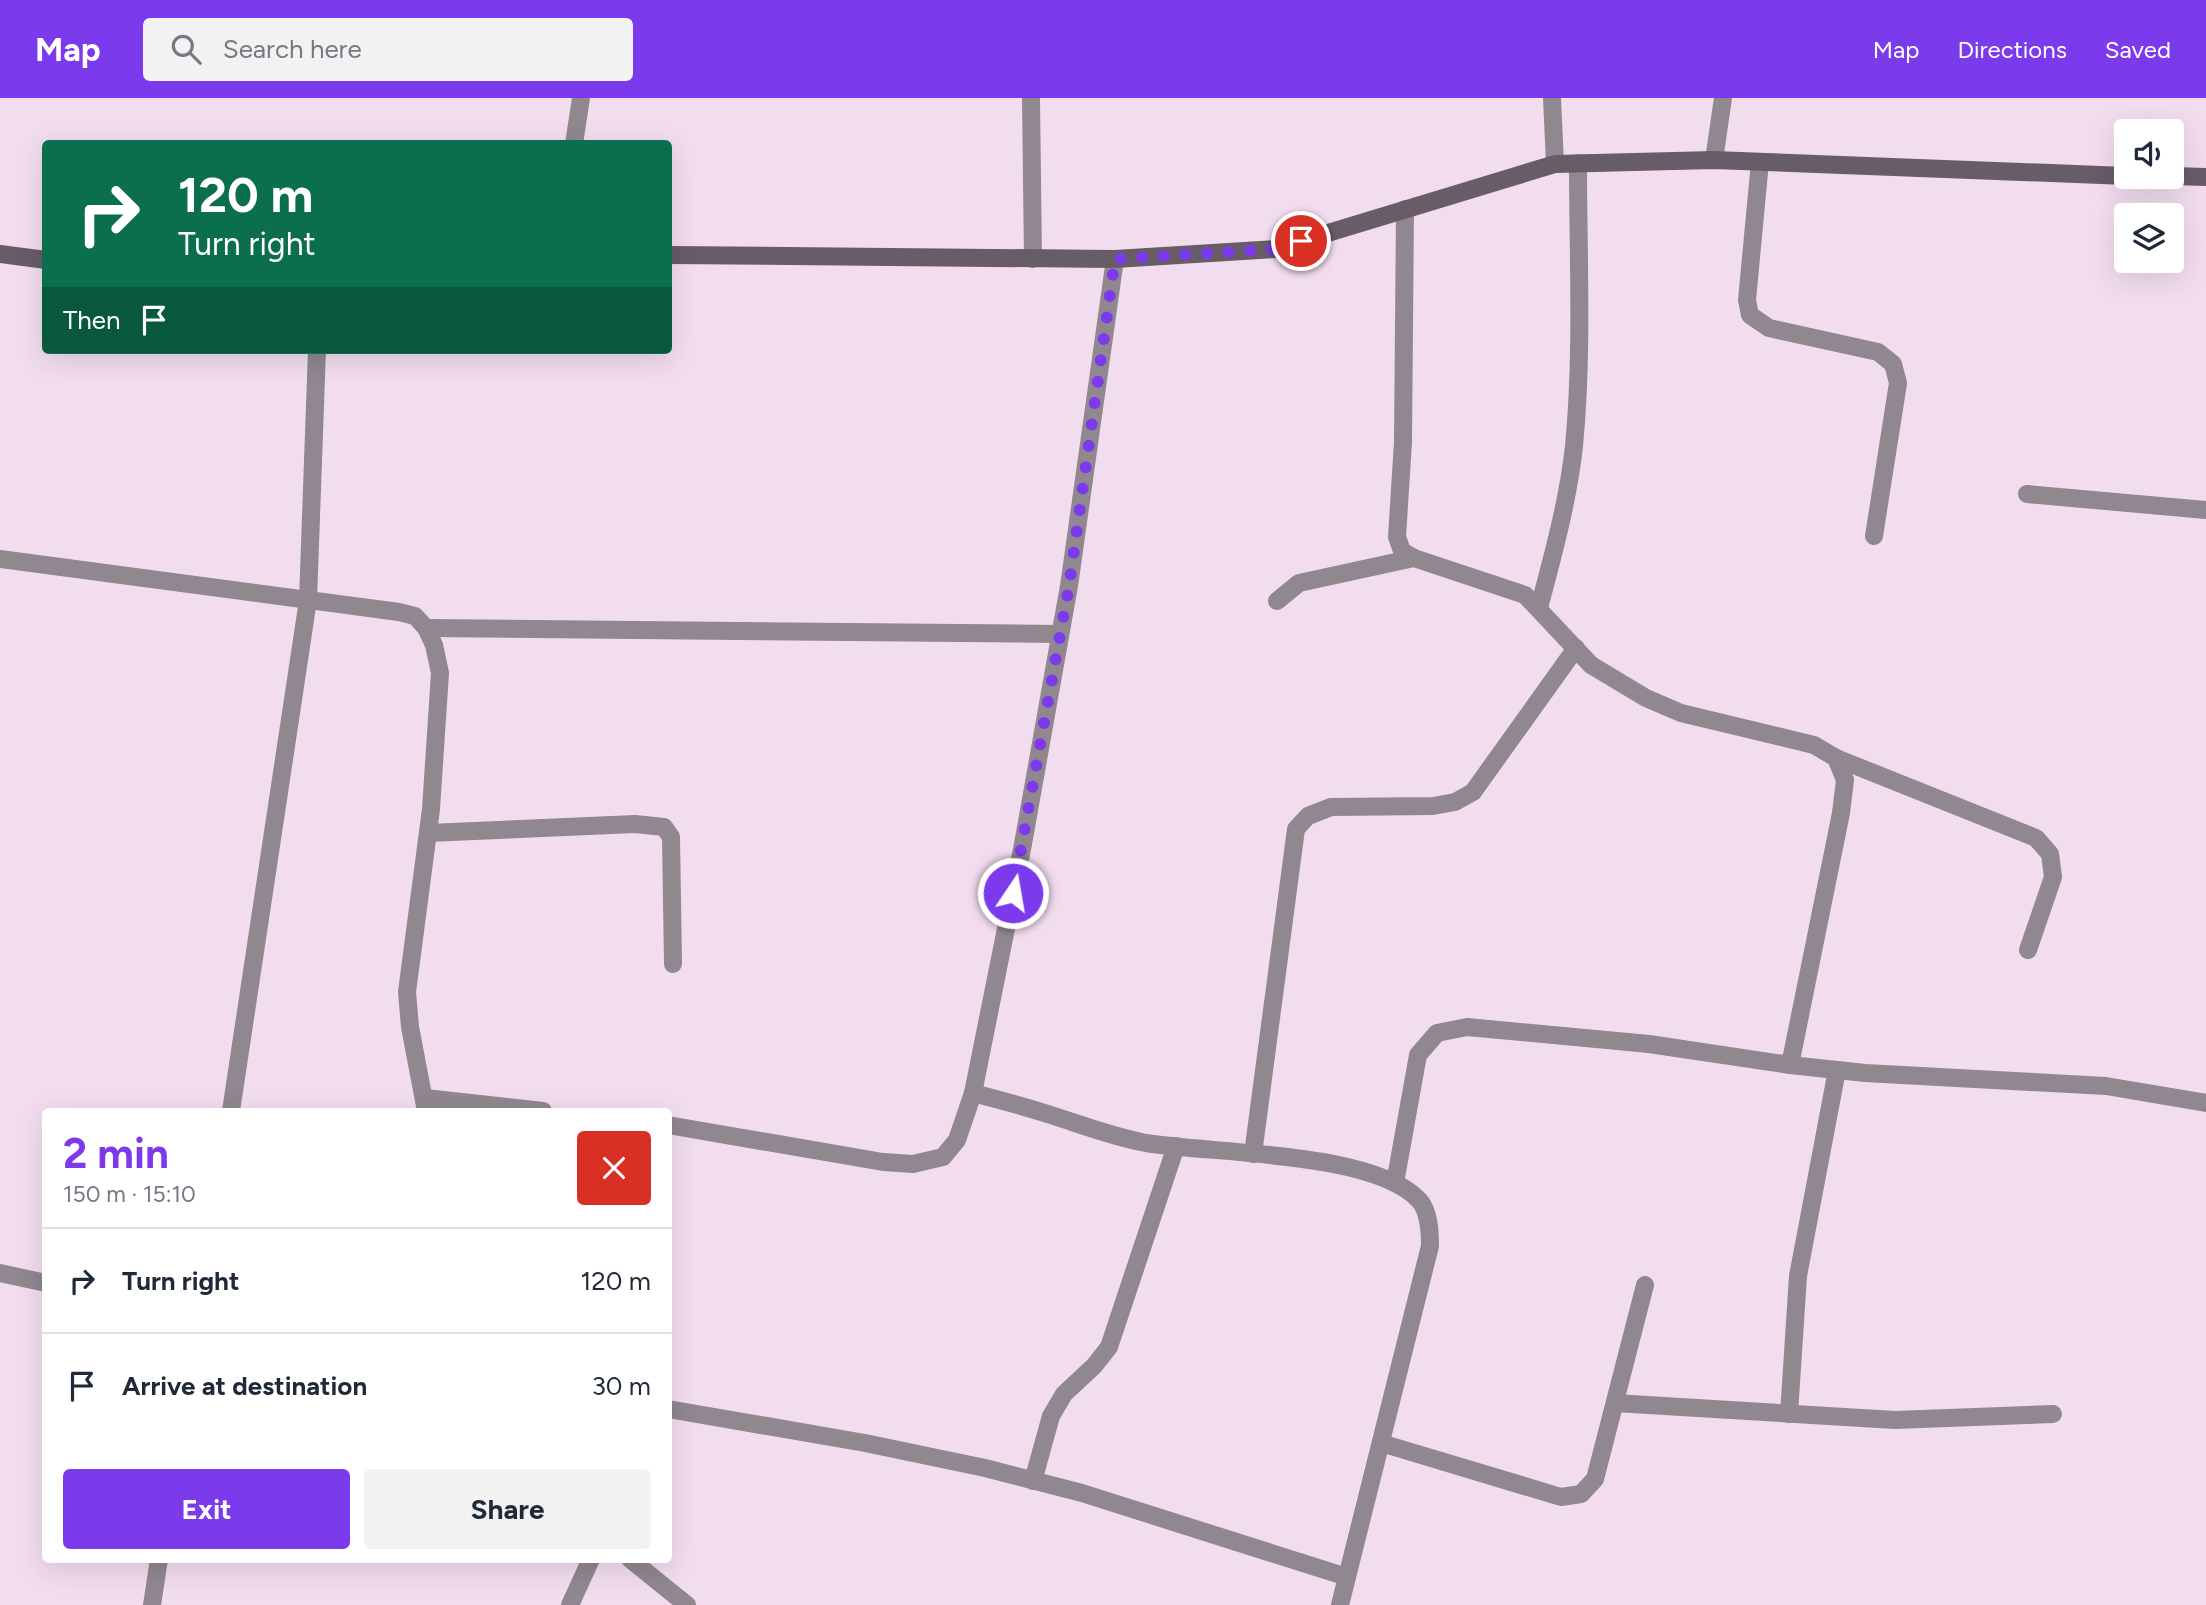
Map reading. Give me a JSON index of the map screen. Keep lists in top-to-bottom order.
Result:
{
  "page": {
    "header": "Map",
    "search": "Search here",
    "nav": ["Map", "Directions", "Saved"],
    "turn": ["120 m", "Turn right"],
    "then": "Then",
    "heading": ["2 min", "150 m · 15:10"],
    "list": [
      {
        "name": "Turn right",
        "value": "120 m"
      },
      {
        "name": "Arrive at destination",
        "value": "30 m"
      }
    ],
    "buttons": ["Exit", "Share"]
  }
}
